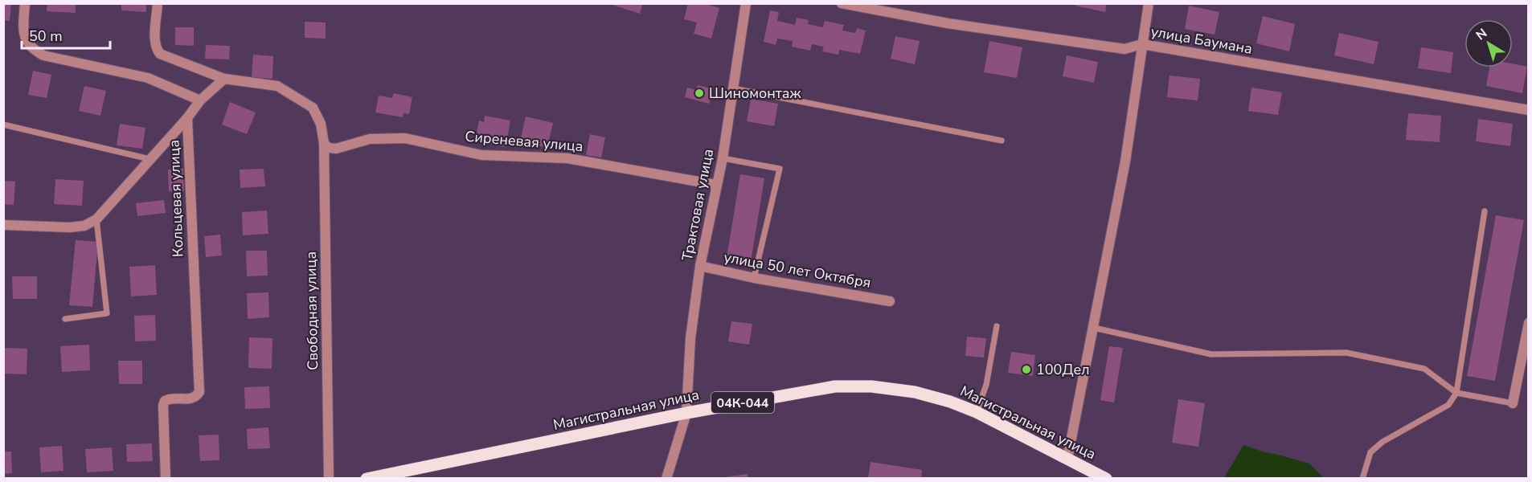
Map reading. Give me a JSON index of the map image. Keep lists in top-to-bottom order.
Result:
{
  "streets": {
    "main road": ["04К-044", "Магистральная улица"],
    "street": [
      "улица Баумана",
      "Сиреневая улица",
      "Кольцевая улица",
      "Трактовая улица",
      "улица 50 лет Октября",
      "Свободная улица"
    ]
  },
  "crossings": [
    ["Сиреневая улица", "Трактовая улица"],
    ["Сиреневая улица", "Свободная улица"],
    ["Трактовая улица", "улица 50 лет Октября"],
    ["Трактовая улица", "Магистральная улица"]
  ],
  "places": ["Шиномонтаж", "100Дел"],
  "scale_bar": "50 m",
  "north": "top left"
}
